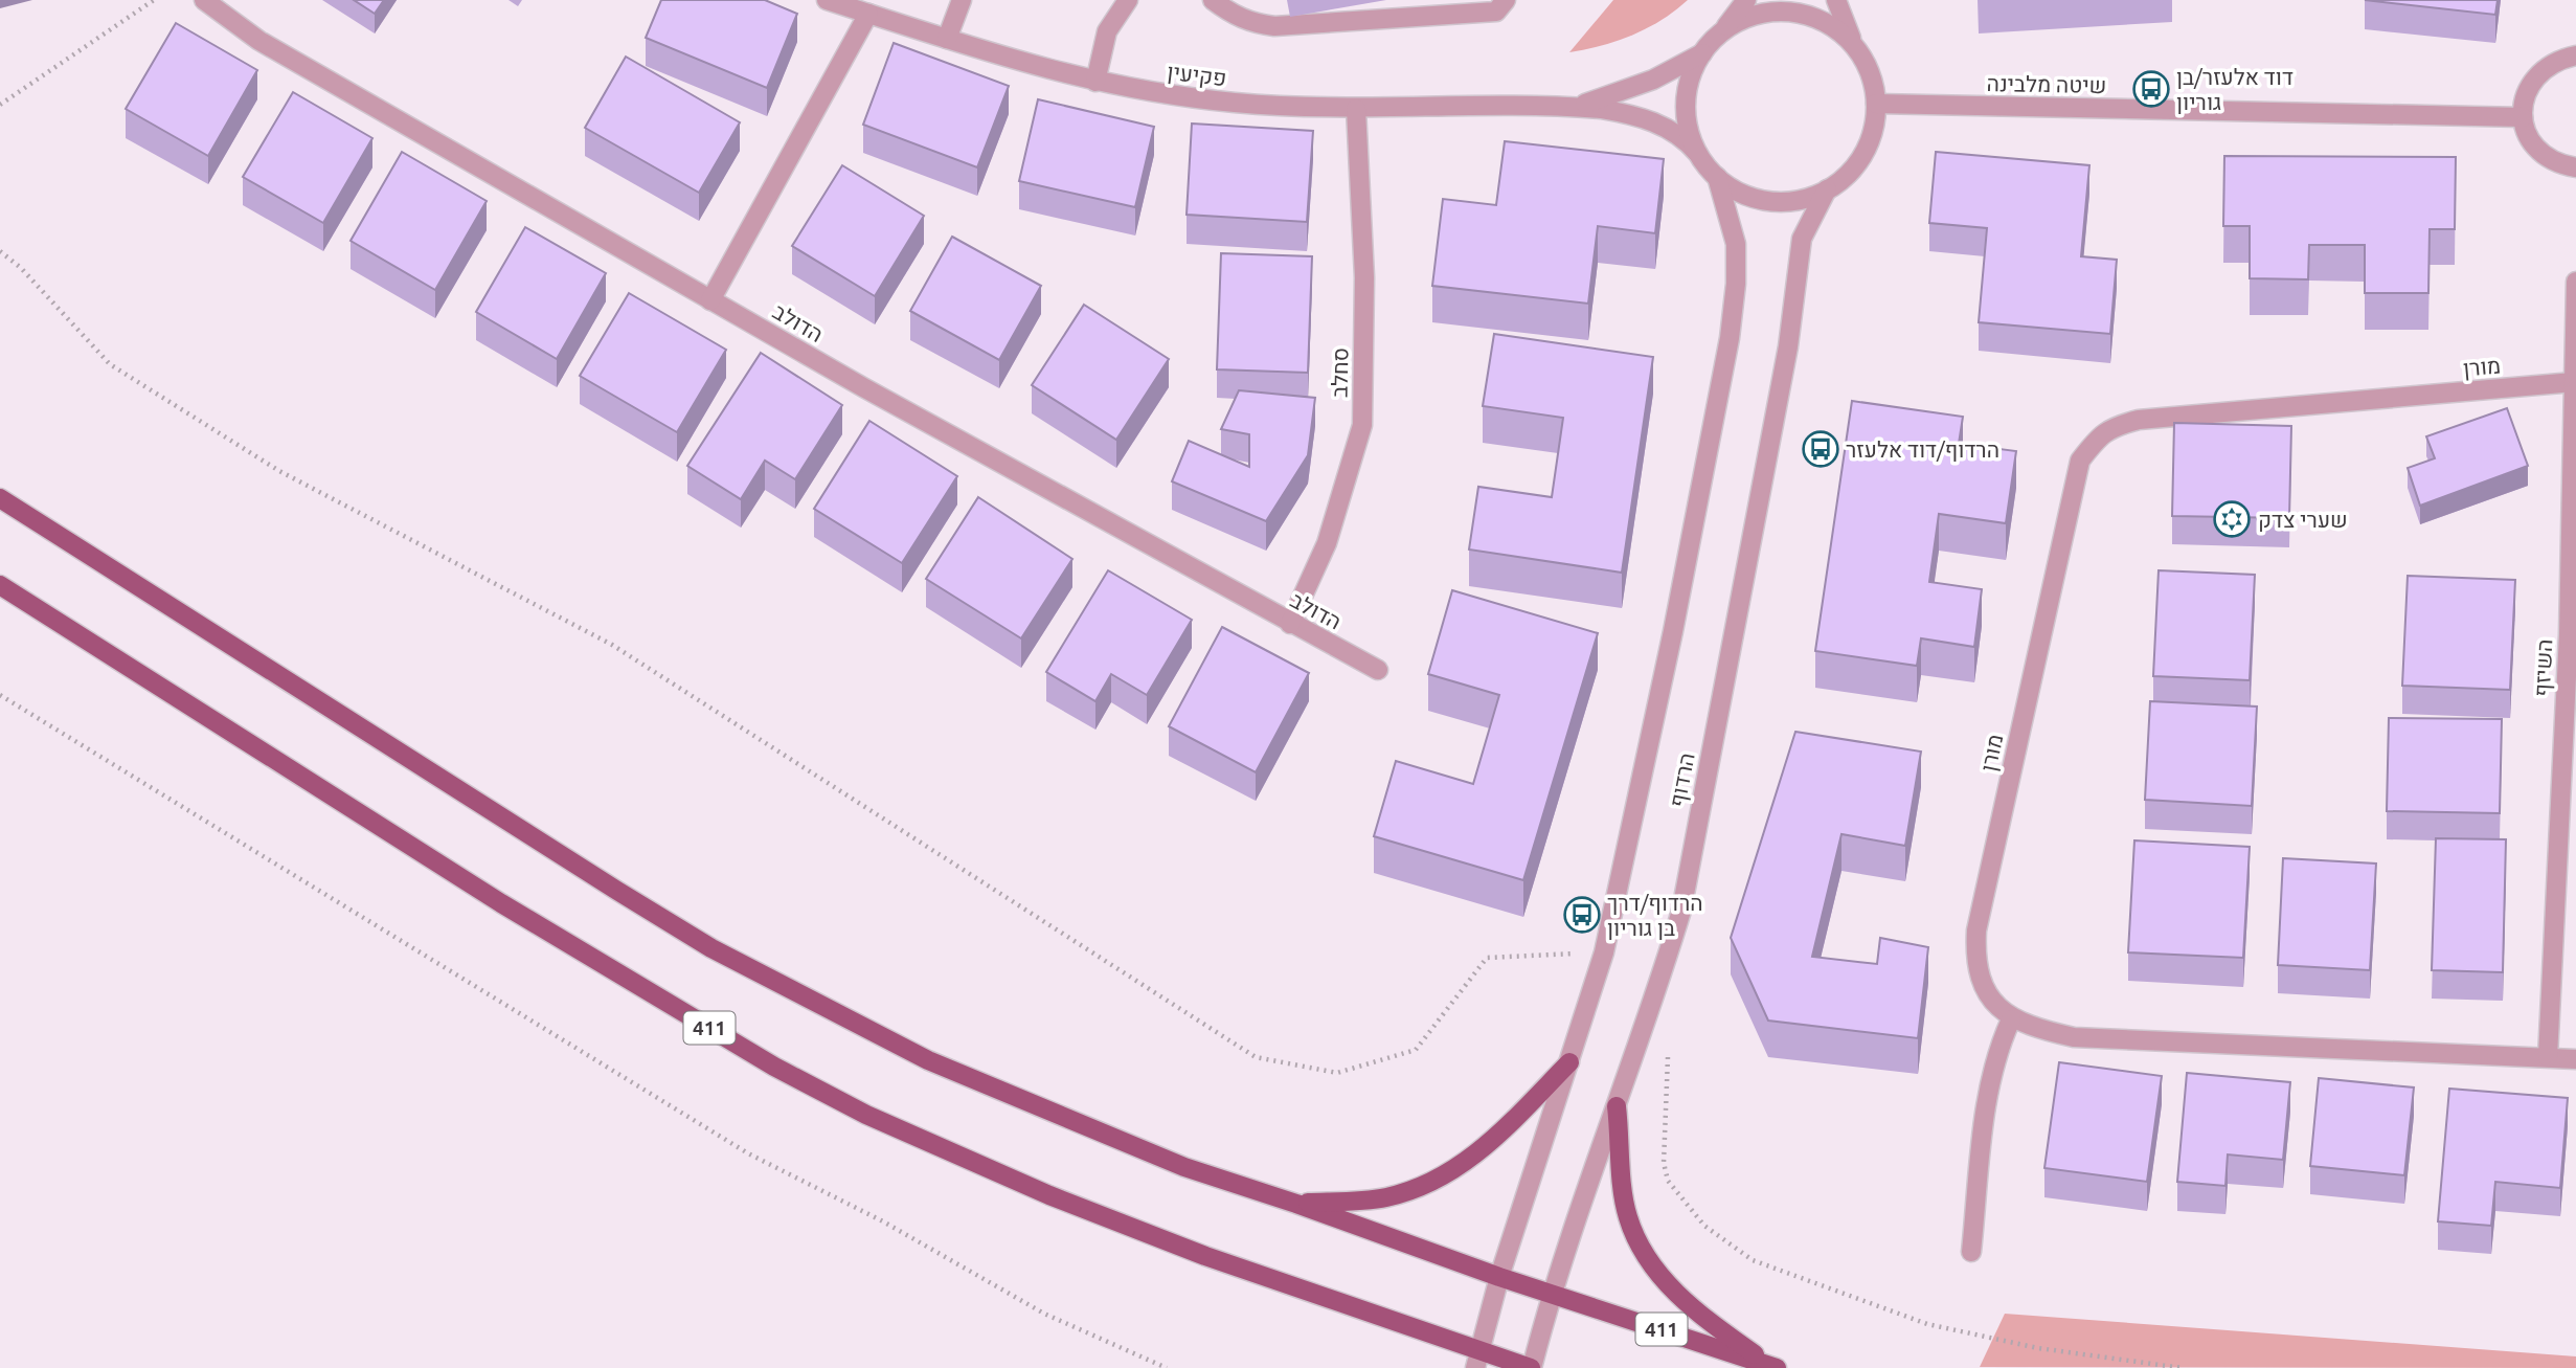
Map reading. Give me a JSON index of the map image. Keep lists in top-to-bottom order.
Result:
{
  "streets": {
    "main road": ["411"],
    "street": [
      "פקיעין",
      "שיטה מלבינה",
      "הדולב",
      "מורן",
      "סחלב",
      "השיזף",
      "הרדוף"
    ]
  },
  "crossings": [
    ["פקיעין", "שיטה מלבינה"],
    ["פקיעין", "סחלב"],
    ["פקיעין", "הרדוף"],
    ["שיטה מלבינה", "הרדוף"],
    ["הדולב", "סחלב"],
    ["מורן", "השיזף"],
    ["הרדוף", "411"]
  ],
  "places": {
    "bus stop": ["דוד אלעזר/בן גוריון", "הרדוף/דוד אלעזר", "הרדוף/דרך בן גוריון"],
    "synagogue": ["שערי צדק"]
  }
}
